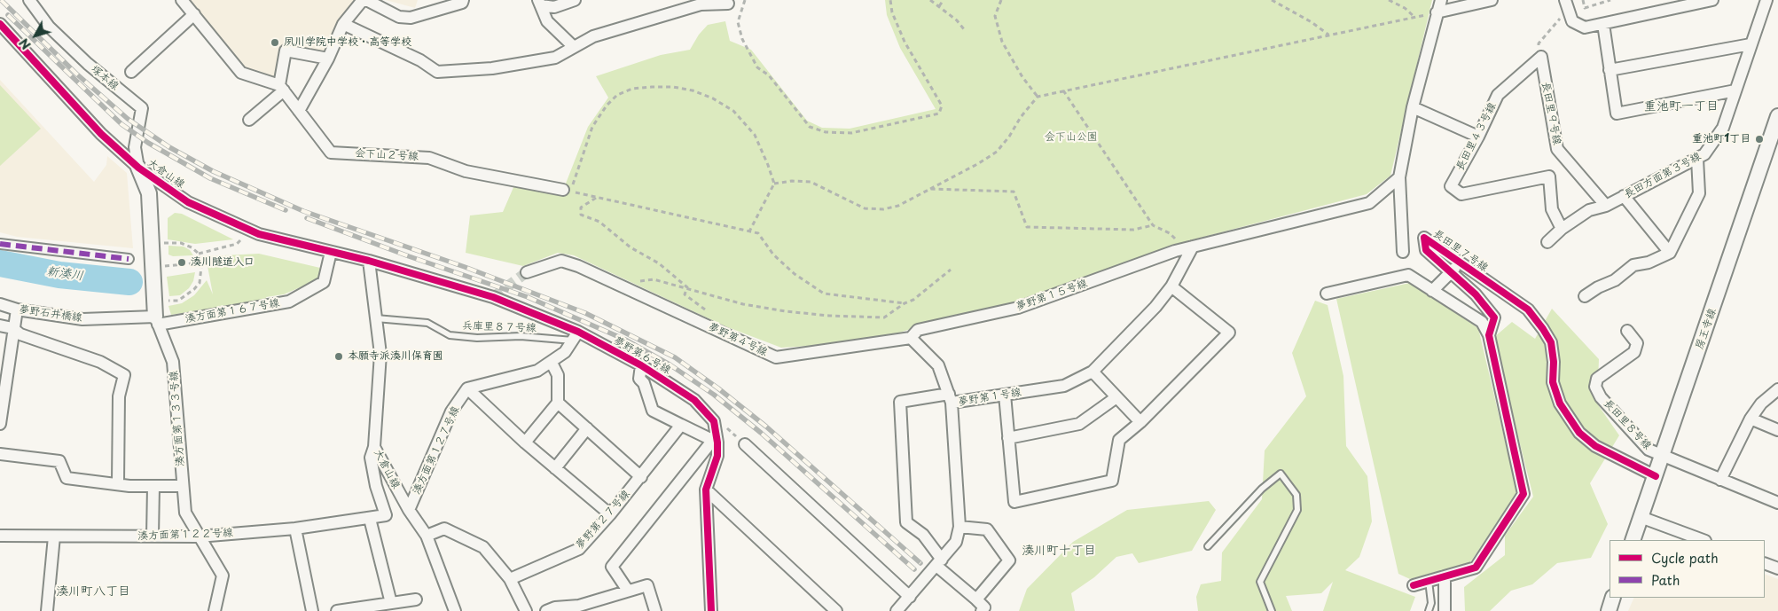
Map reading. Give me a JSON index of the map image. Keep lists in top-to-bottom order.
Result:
{
  "streets": {
    "street": [
      "塚本線",
      "長田里９号線",
      "長田里４３号線",
      "会下山２号線",
      "大倉山線",
      "長田方面第３号線",
      "長田里７号線",
      "夢野第１５号線",
      "湊方面第１６７号線",
      "夢野石井橋線",
      "房王寺線",
      "夢野第４号線",
      "夢野第６号線",
      "夢野第１号線",
      "湊方面第１３３号線",
      "長田里８号線",
      "湊方面第１２７号線",
      "夢野第２７号線",
      "湊方面第１２２号線"
    ],
    "lane": ["兵庫里８７号線"]
  },
  "crossings": [
    ["塚本線", "大倉山線"],
    ["塚本線", "湊方面第１３３号線"],
    ["長田里９号線", "長田里４３号線"],
    ["長田里９号線", "長田方面第３号線"],
    ["長田里４３号線", "長田方面第３号線"],
    ["大倉山線", "湊方面第１６７号線"],
    ["大倉山線", "兵庫里８７号線"],
    ["大倉山線", "夢野第６号線"],
    ["大倉山線", "湊方面第１３３号線"],
    ["大倉山線", "湊方面第１２７号線"],
    ["長田里７号線", "房王寺線"],
    ["夢野第１５号線", "夢野第４号線"],
    ["夢野第１５号線", "夢野第１号線"],
    ["湊方面第１６７号線", "夢野石井橋線"],
    ["湊方面第１６７号線", "湊方面第１３３号線"],
    ["夢野石井橋線", "湊方面第１３３号線"],
    ["兵庫里８７号線", "夢野第６号線"],
    ["房王寺線", "長田里８号線"],
    ["湊方面第１３３号線", "湊方面第１２２号線"]
  ],
  "districts": ["重池町一丁目", "湊川町十丁目", "湊川町八丁目"],
  "water": ["新湊川"],
  "parks": ["会下山公園"],
  "places": [
    "夙川学院中学校・高等学校",
    "重池町1丁目",
    "湊川隧道入口",
    "本願寺派湊川保育園"
  ],
  "legend": ["Cycle path", "Path"],
  "north": "bottom left"
}
